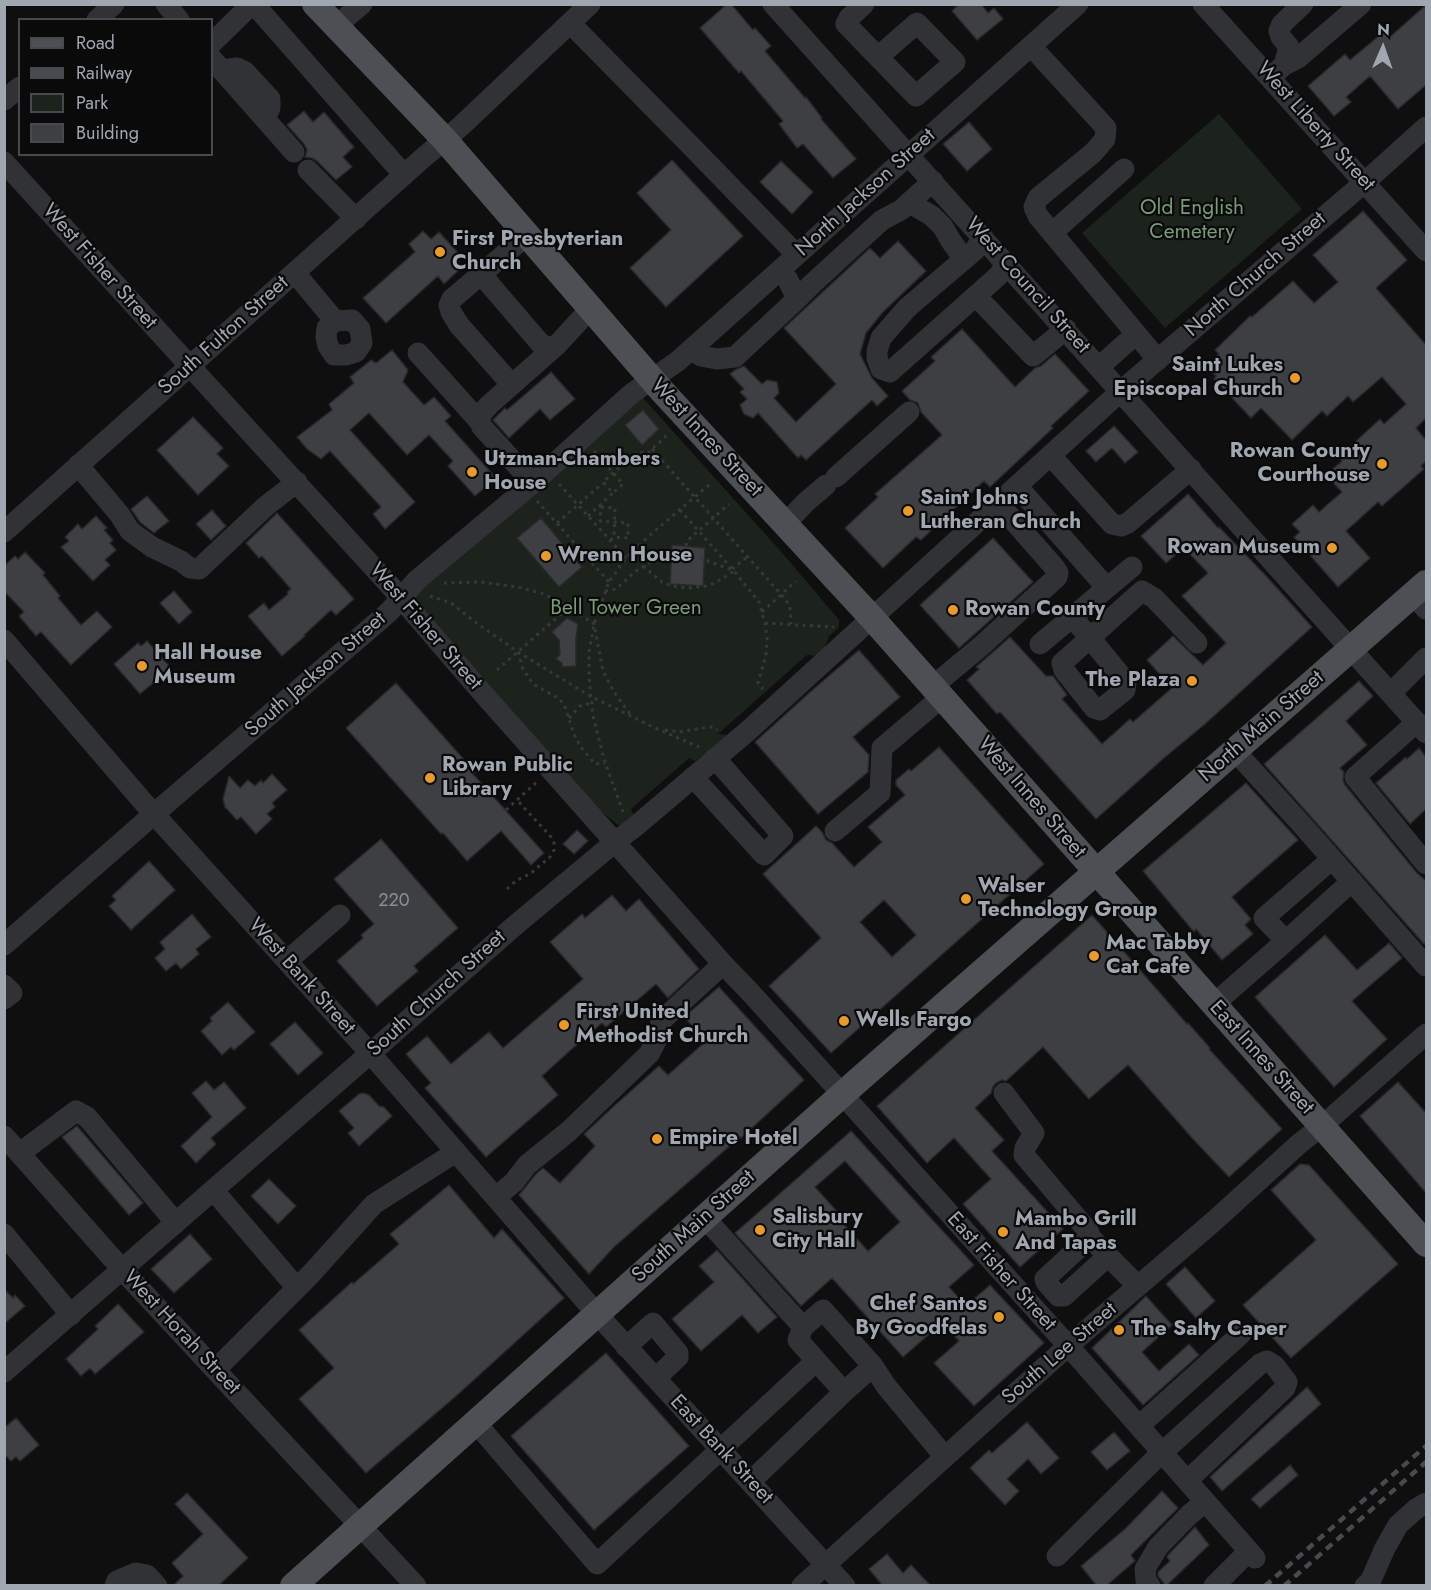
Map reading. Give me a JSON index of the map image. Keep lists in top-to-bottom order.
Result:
{
  "streets": {
    "main road": [
      "West Innes Street",
      "North Main Street",
      "East Innes Street",
      "South Main Street"
    ],
    "street": [
      "West Liberty Street",
      "North Jackson Street",
      "West Fisher Street",
      "North Church Street",
      "West Council Street",
      "South Fulton Street",
      "South Jackson Street",
      "West Bank Street",
      "South Church Street",
      "East Fisher Street",
      "West Horah Street",
      "South Lee Street",
      "East Bank Street"
    ]
  },
  "crossings": [
    ["West Liberty Street", "North Church Street"],
    ["North Jackson Street", "West Council Street"],
    ["North Jackson Street", "West Innes Street"],
    ["North Jackson Street", "South Jackson Street"],
    ["West Fisher Street", "South Fulton Street"],
    ["West Fisher Street", "South Jackson Street"],
    ["West Fisher Street", "South Church Street"],
    ["West Fisher Street", "South Main Street"],
    ["West Fisher Street", "East Fisher Street"],
    ["North Church Street", "West Council Street"],
    ["North Church Street", "West Innes Street"],
    ["North Church Street", "South Church Street"],
    ["West Council Street", "North Main Street"],
    ["South Fulton Street", "West Innes Street"],
    ["West Innes Street", "South Jackson Street"],
    ["West Innes Street", "North Main Street"],
    ["West Innes Street", "South Church Street"],
    ["West Innes Street", "East Innes Street"],
    ["West Innes Street", "South Main Street"],
    ["South Jackson Street", "West Bank Street"],
    ["North Main Street", "East Innes Street"],
    ["North Main Street", "South Main Street"],
    ["West Bank Street", "South Church Street"],
    ["West Bank Street", "South Main Street"],
    ["West Bank Street", "East Bank Street"],
    ["South Church Street", "West Horah Street"],
    ["East Innes Street", "South Main Street"],
    ["East Innes Street", "South Lee Street"],
    ["South Main Street", "East Fisher Street"],
    ["South Main Street", "West Horah Street"],
    ["South Main Street", "East Bank Street"],
    ["East Fisher Street", "South Lee Street"],
    ["South Lee Street", "East Bank Street"]
  ],
  "parks": ["Old English Cemetery", "Bell Tower Green"],
  "places": [
    "First Presbyterian Church",
    "Saint Lukes Episcopal Church",
    "Rowan County Courthouse",
    "Utzman-Chambers House",
    "Saint Johns Lutheran Church",
    "Rowan Museum",
    "Wrenn House",
    "Rowan County",
    "Hall House Museum",
    "The Plaza",
    "Rowan Public Library",
    "Walser Technology Group",
    "Mac Tabby Cat Cafe",
    "Wells Fargo",
    "First United Methodist Church",
    "Empire Hotel",
    "Salisbury City Hall",
    "Mambo Grill And Tapas",
    "Chef Santos By Goodfelas",
    "The Salty Caper"
  ],
  "house_numbers": ["220"],
  "legend": [
    "Road",
    "Railway",
    "Park",
    "Building"
  ],
  "north": "top"
}
